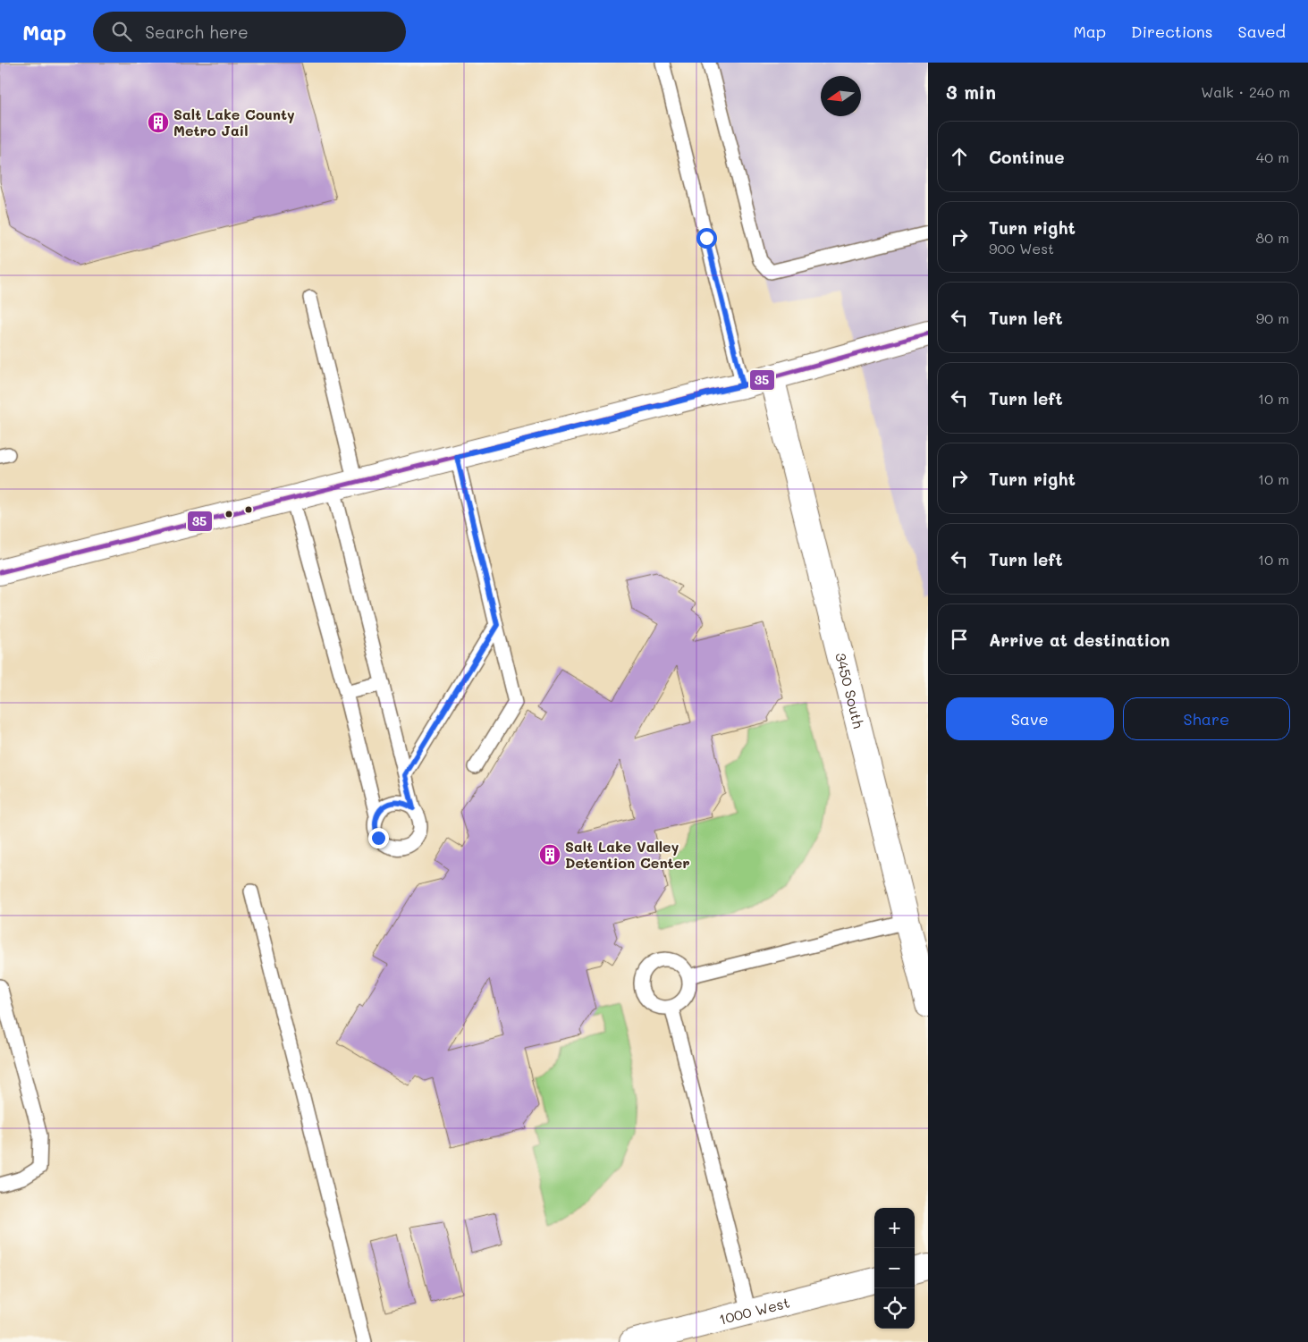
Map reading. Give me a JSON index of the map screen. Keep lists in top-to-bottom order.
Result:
{
  "streets": {
    "street": ["3450 South", "1000 West"]
  },
  "places": {
    "building": ["Salt Lake County Metro Jail", "Salt Lake Valley Detention Center"]
  },
  "lines": ["transit line 35"],
  "north": "left",
  "page": {
    "header": "Map",
    "search": "Search here",
    "nav": ["Map", "Directions", "Saved"],
    "heading": ["3 min", "Walk · 240 m"],
    "list": [
      ["Continue", "40 m"],
      ["Turn right", "900 West", "80 m"],
      ["Turn left", "90 m"],
      ["Turn left", "10 m"],
      ["Turn right", "10 m"],
      ["Turn left", "10 m"],
      "Arrive at destination"
    ],
    "buttons": ["Save", "Share"],
    "map_buttons": ["+", "−"]
  }
}
